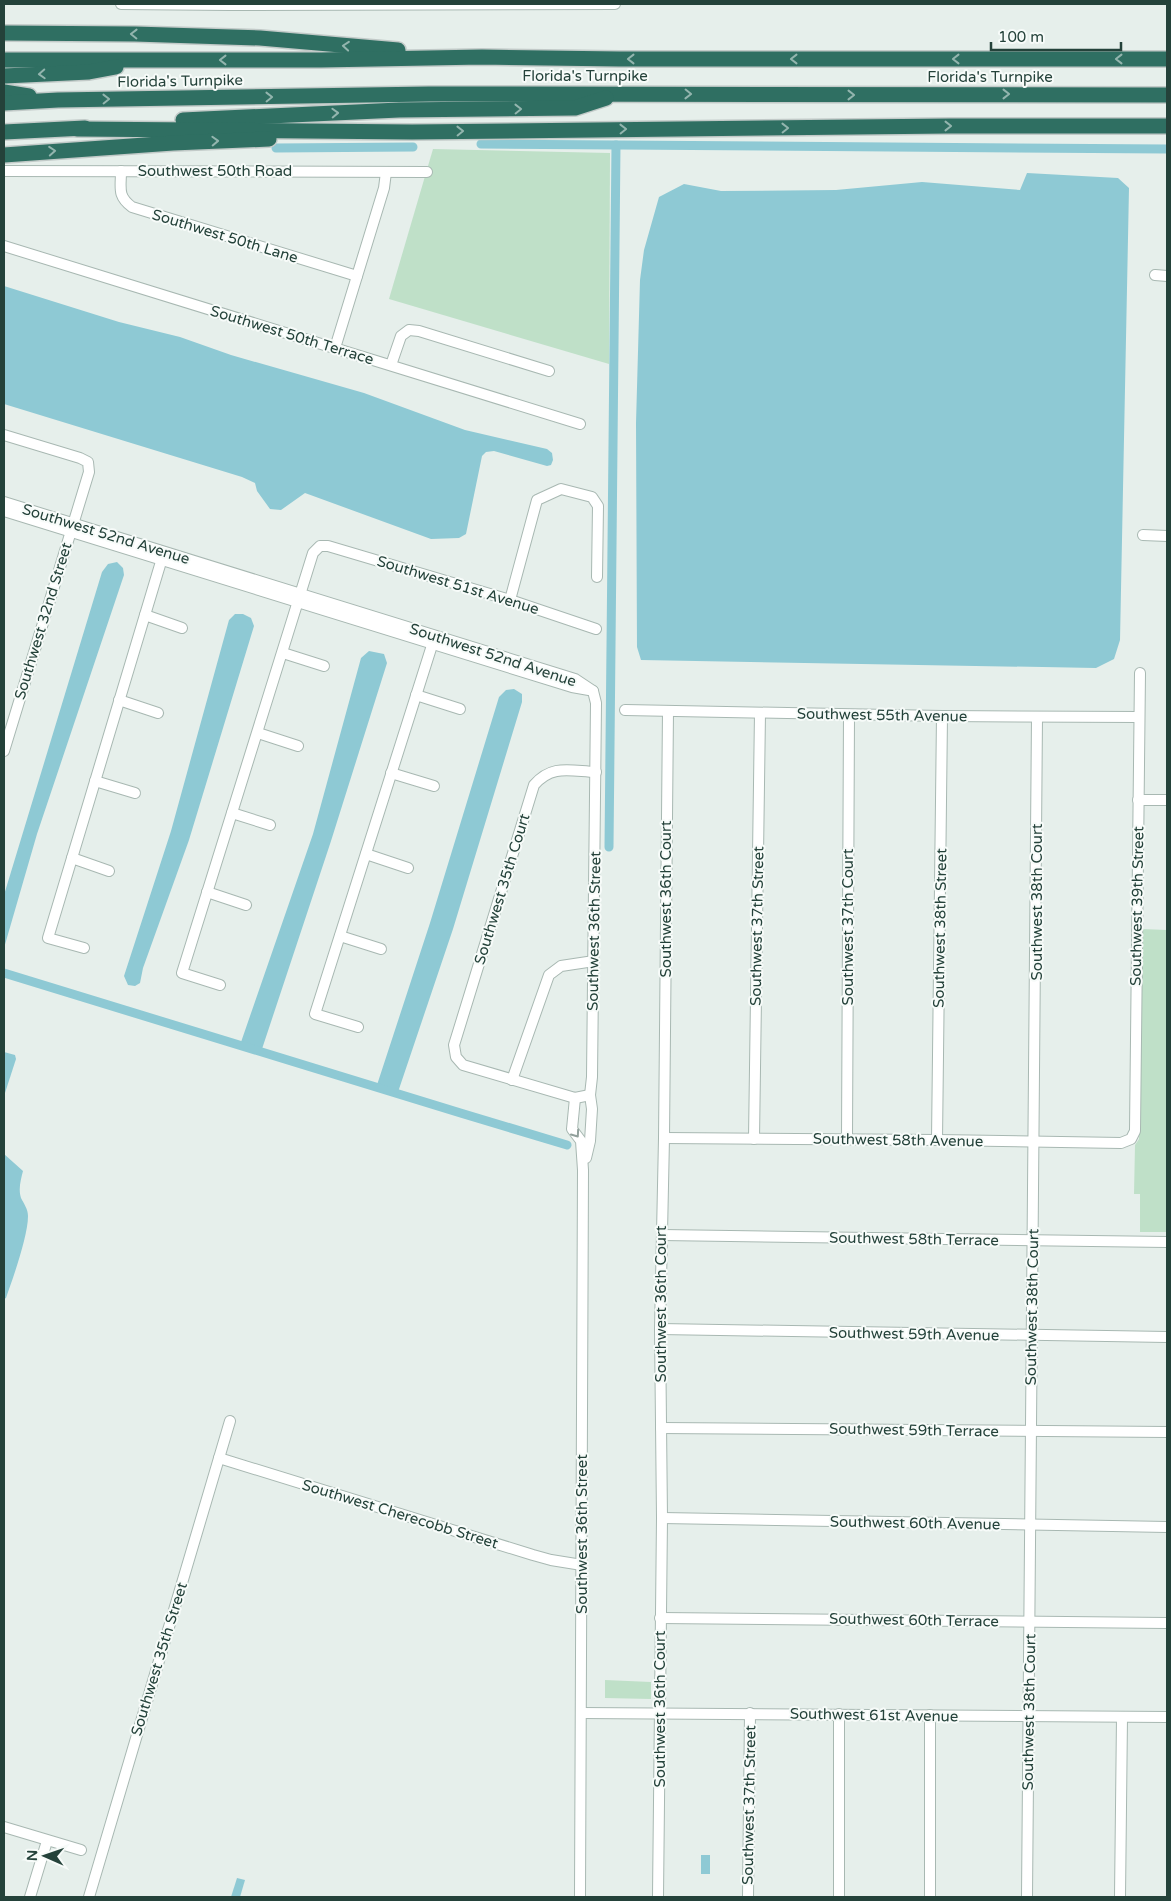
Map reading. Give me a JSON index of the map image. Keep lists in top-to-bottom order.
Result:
{
  "streets": {
    "highway": ["Florida's Turnpike"],
    "street": [
      "Southwest 50th Road",
      "Southwest 50th Lane",
      "Southwest 50th Terrace",
      "Southwest 52nd Avenue",
      "Southwest 51st Avenue",
      "Southwest 32nd Street",
      "Southwest 55th Avenue",
      "Southwest 35th Court",
      "Southwest 36th Court",
      "Southwest 38th Court",
      "Southwest 39th Street",
      "Southwest 37th Street",
      "Southwest 37th Court",
      "Southwest 38th Street",
      "Southwest 36th Street",
      "Southwest 58th Avenue",
      "Southwest 58th Terrace",
      "Southwest 59th Avenue",
      "Southwest 59th Terrace",
      "Southwest Cherecobb Street",
      "Southwest 60th Avenue",
      "Southwest 60th Terrace",
      "Southwest 35th Street",
      "Southwest 61st Avenue"
    ]
  },
  "crossings": [
    ["Southwest 50th Road", "Southwest 50th Lane"],
    ["Southwest 52nd Avenue", "Southwest 51st Avenue"],
    ["Southwest 52nd Avenue", "Southwest 32nd Street"],
    ["Southwest 52nd Avenue", "Southwest 36th Street"],
    ["Southwest 55th Avenue", "Southwest 36th Court"],
    ["Southwest 55th Avenue", "Southwest 38th Court"],
    ["Southwest 55th Avenue", "Southwest 39th Street"],
    ["Southwest 55th Avenue", "Southwest 37th Street"],
    ["Southwest 55th Avenue", "Southwest 37th Court"],
    ["Southwest 55th Avenue", "Southwest 38th Street"],
    ["Southwest 35th Court", "Southwest 36th Street"],
    ["Southwest 36th Court", "Southwest 58th Avenue"],
    ["Southwest 36th Court", "Southwest 58th Terrace"],
    ["Southwest 36th Court", "Southwest 59th Avenue"],
    ["Southwest 36th Court", "Southwest 59th Terrace"],
    ["Southwest 36th Court", "Southwest 60th Avenue"],
    ["Southwest 36th Court", "Southwest 60th Terrace"],
    ["Southwest 36th Court", "Southwest 61st Avenue"],
    ["Southwest 38th Court", "Southwest 58th Avenue"],
    ["Southwest 38th Court", "Southwest 58th Terrace"],
    ["Southwest 38th Court", "Southwest 59th Avenue"],
    ["Southwest 38th Court", "Southwest 59th Terrace"],
    ["Southwest 38th Court", "Southwest 60th Avenue"],
    ["Southwest 38th Court", "Southwest 60th Terrace"],
    ["Southwest 38th Court", "Southwest 61st Avenue"],
    ["Southwest 39th Street", "Southwest 58th Avenue"],
    ["Southwest 37th Street", "Southwest 58th Avenue"],
    ["Southwest 37th Street", "Southwest 61st Avenue"],
    ["Southwest 37th Court", "Southwest 58th Avenue"],
    ["Southwest 38th Street", "Southwest 58th Avenue"],
    ["Southwest 36th Street", "Southwest Cherecobb Street"],
    ["Southwest 36th Street", "Southwest 61st Avenue"],
    ["Southwest Cherecobb Street", "Southwest 35th Street"]
  ],
  "scale_bar": "100 m",
  "north": "left"
}
